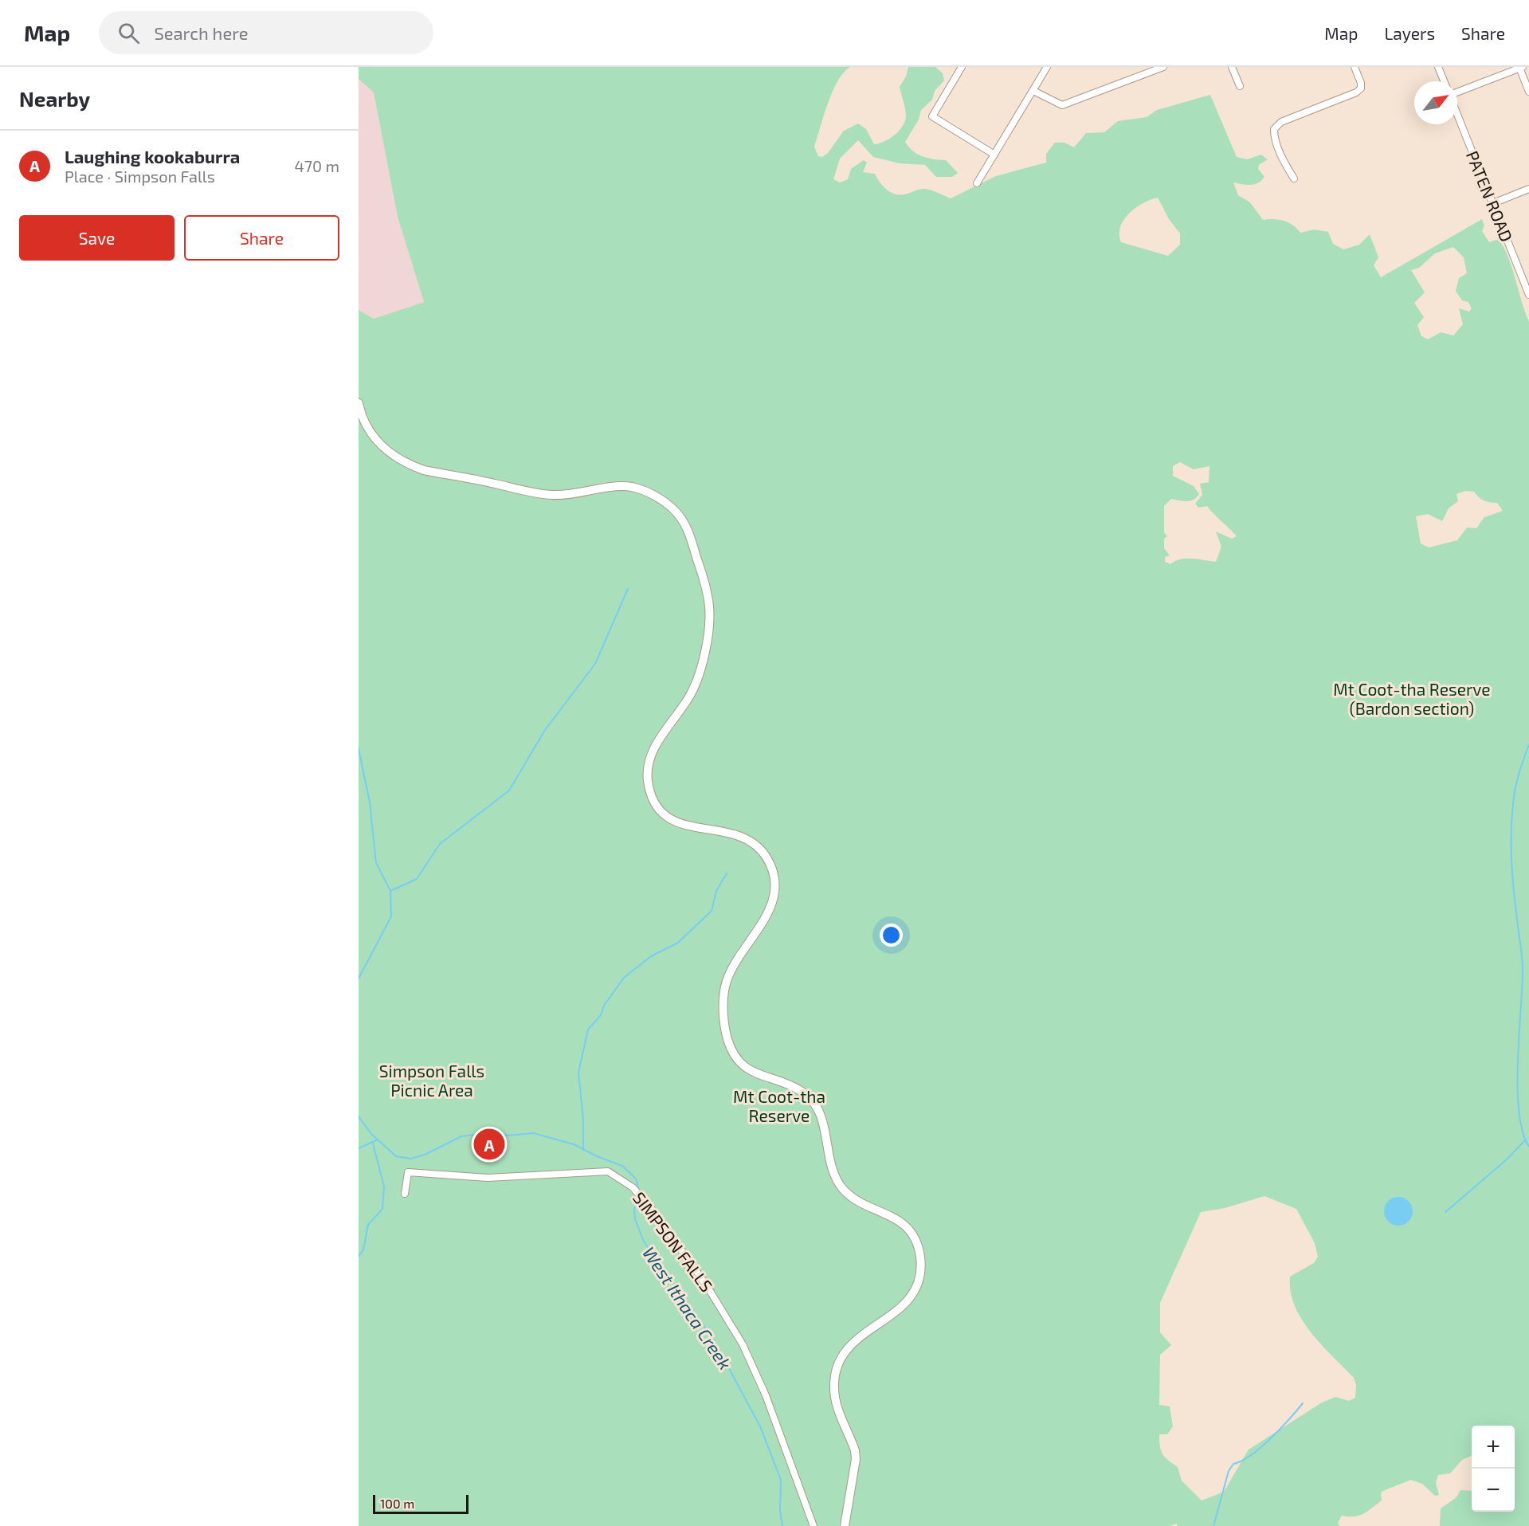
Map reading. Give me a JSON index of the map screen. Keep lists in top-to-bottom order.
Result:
{
  "streets": {
    "street": ["PATEN ROAD", "SIMPSON FALLS"]
  },
  "water": ["West Ithaca Creek"],
  "parks": ["Mt Coot-tha Reserve (Bardon section)", "Simpson Falls Picnic Area", "Mt Coot-tha Reserve"],
  "scale_bar": "100 m",
  "north": "top right",
  "page": {
    "header": "Map",
    "search": "Search here",
    "nav": ["Map", "Layers", "Share"],
    "heading": "Nearby",
    "list": [
      {
        "mark": "A",
        "name": "Laughing kookaburra",
        "note": "Place · Simpson Falls",
        "value": "470 m"
      }
    ],
    "buttons": ["Save", "Share"],
    "pins": "A",
    "map_buttons": ["+", "−"],
    "scale": "100 m"
  }
}
